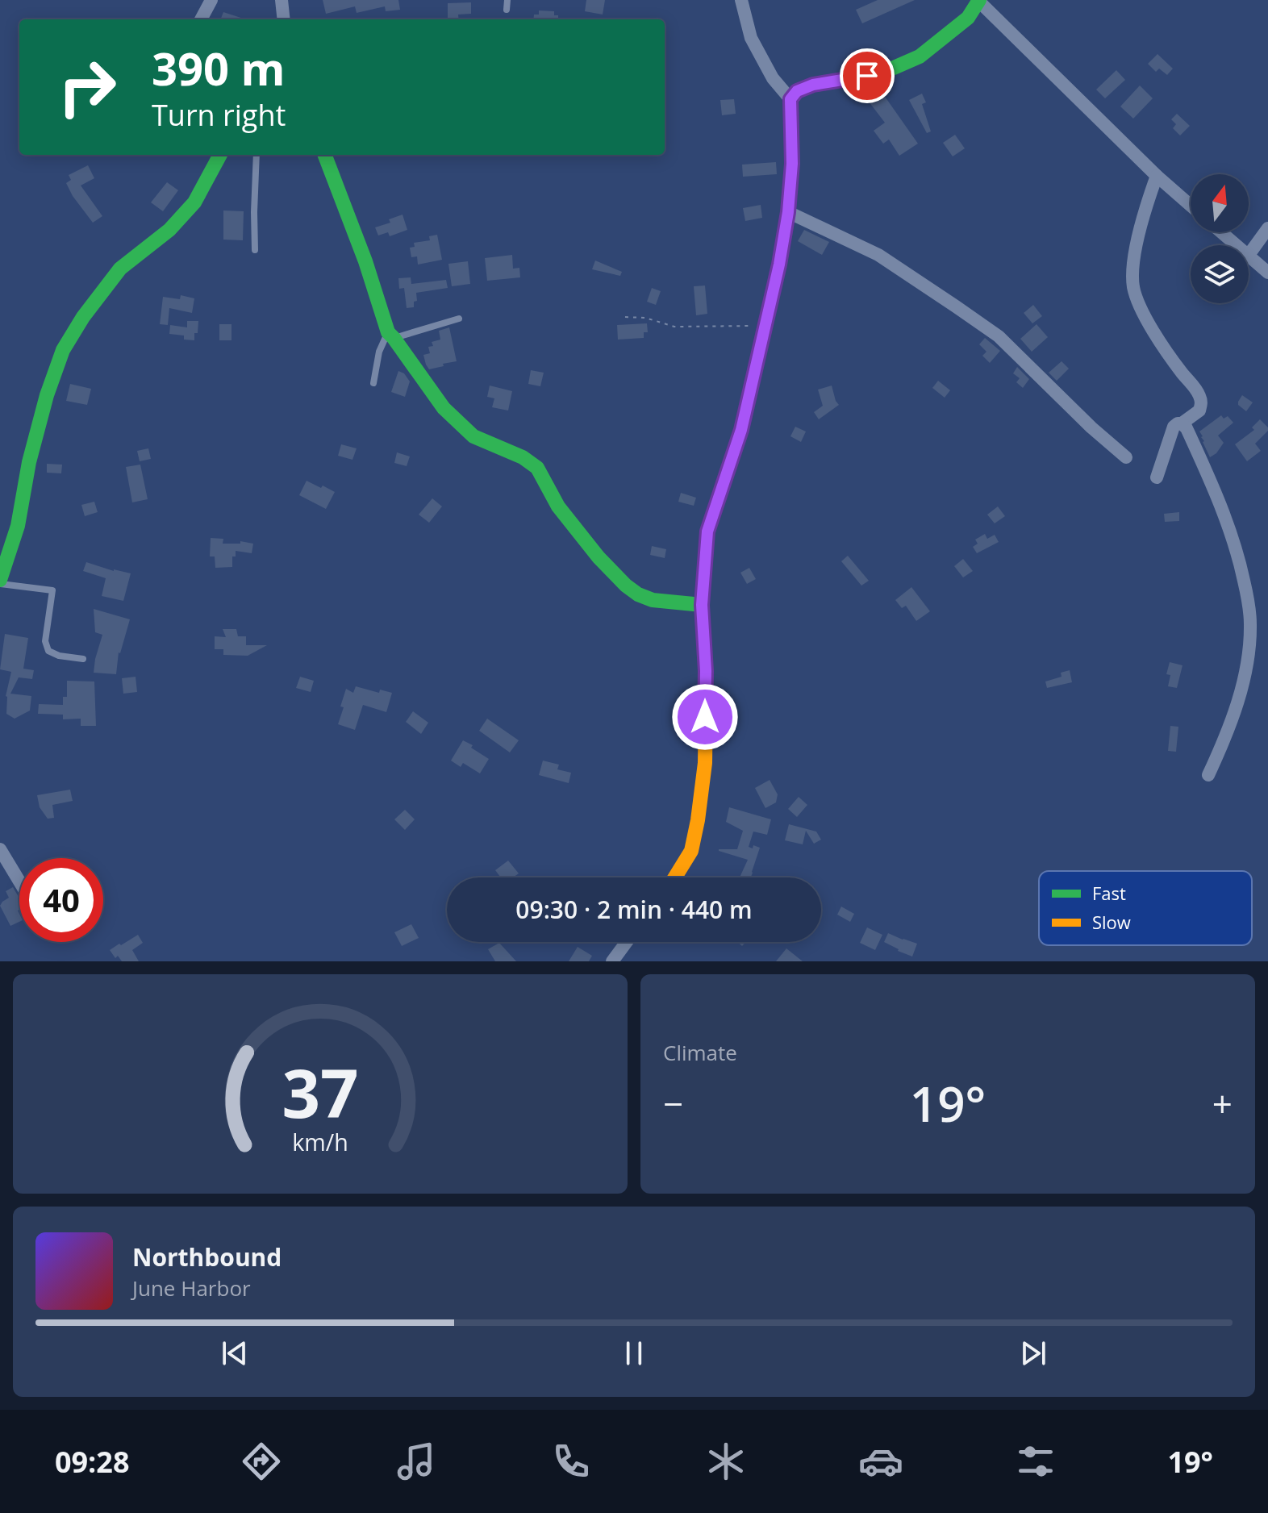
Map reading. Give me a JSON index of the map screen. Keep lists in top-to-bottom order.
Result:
{
  "legend": ["Fast", "Slow"],
  "north": "top",
  "page": {
    "turn": ["390 m", "Turn right"],
    "limit": "40",
    "trip": "09:30 · 2 min · 440 m",
    "tile": "Climate",
    "heat": ["−", "19°", "+"],
    "song": ["Northbound", "June Harbor"],
    "tabs": ["09:28", "19°"],
    "gauge": ["37", "km/h"]
  }
}
